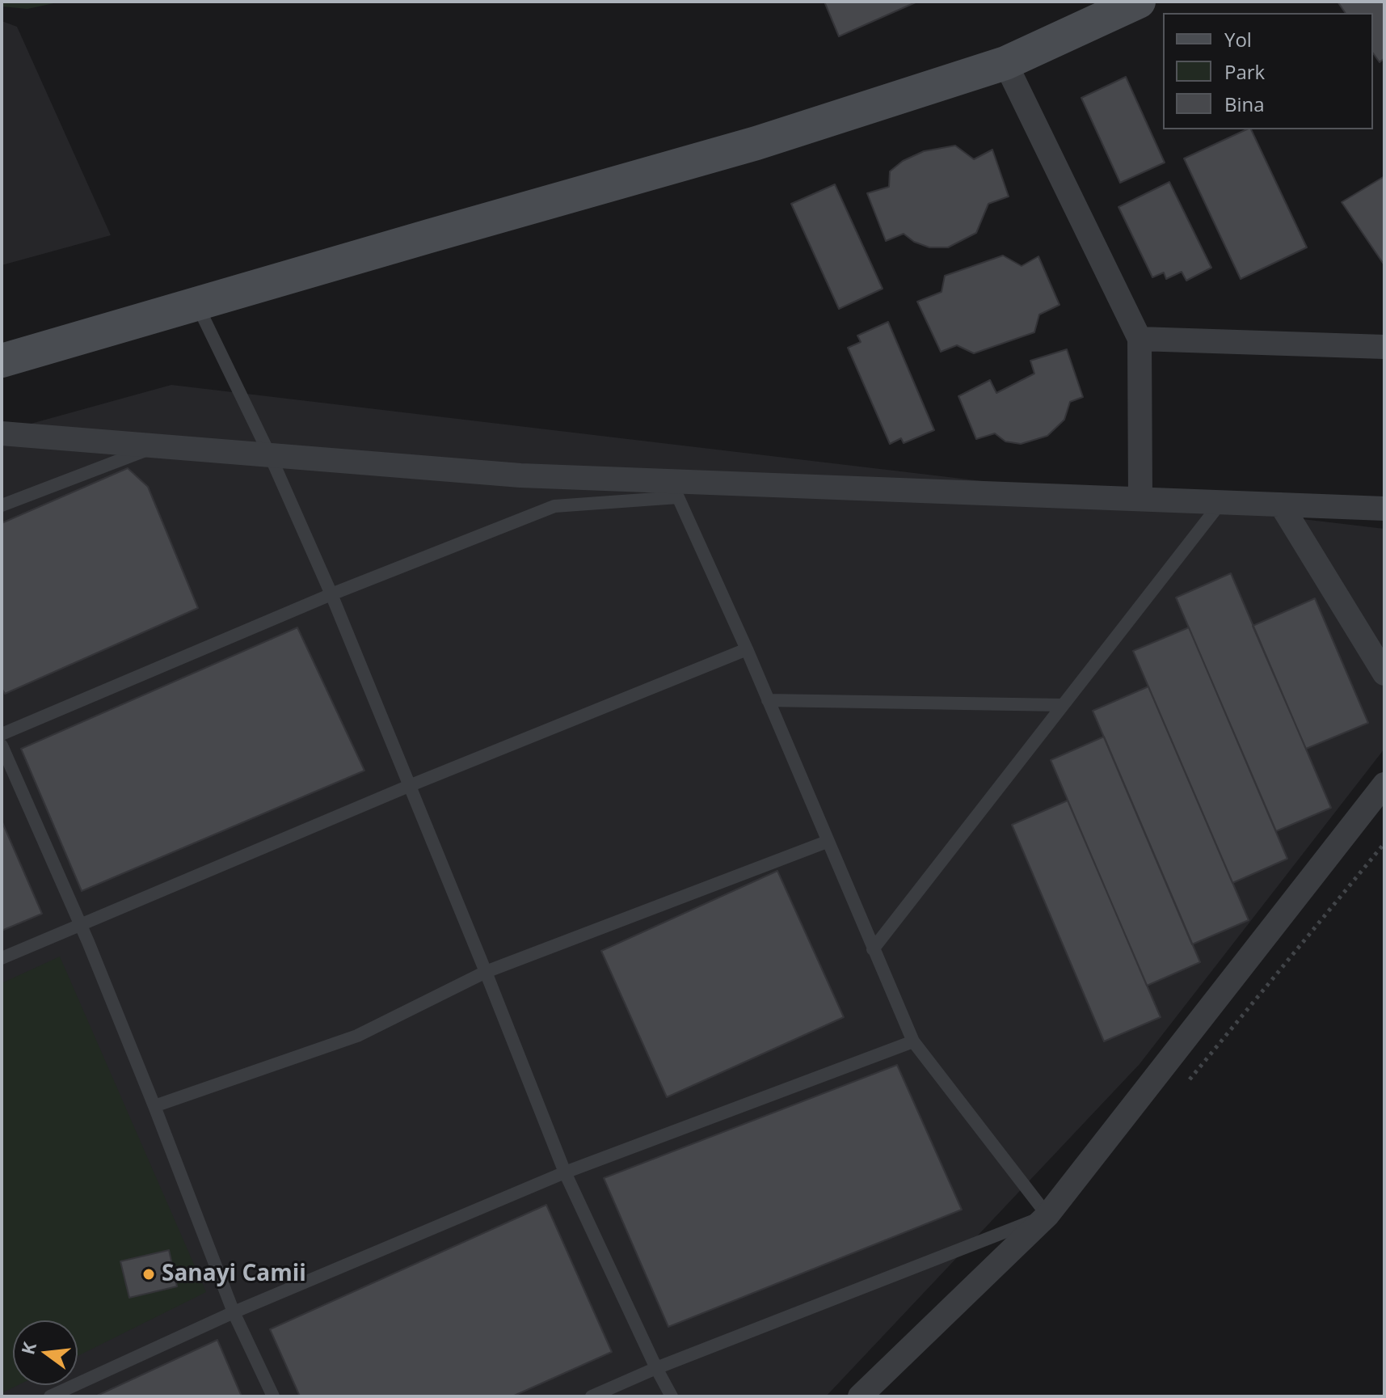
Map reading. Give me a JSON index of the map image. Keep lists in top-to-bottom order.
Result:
{
  "places": ["Sanayi Camii"],
  "legend": ["Yol", "Park", "Bina"],
  "north": "left"
}
